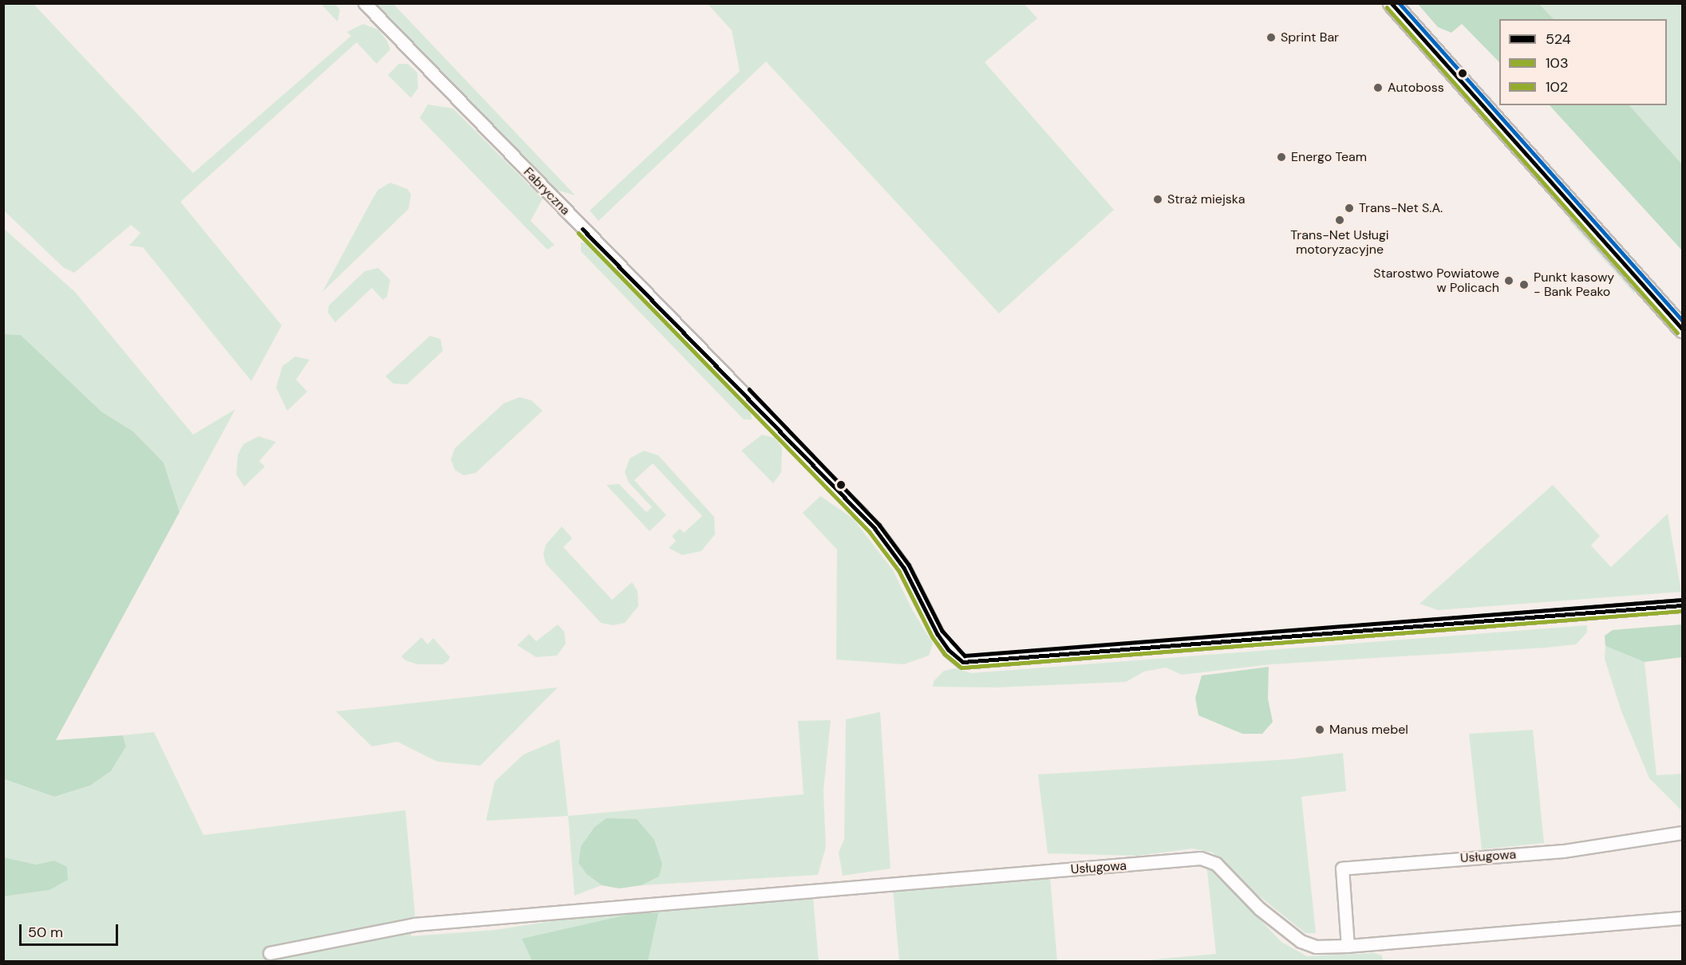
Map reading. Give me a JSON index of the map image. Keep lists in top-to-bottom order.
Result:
{
  "streets": {
    "street": ["Fabryczna", "Usługowa"]
  },
  "places": [
    "Sprint Bar",
    "Autoboss",
    "Energo Team",
    "Straż miejska",
    "Trans-Net S.A.",
    "Trans-Net Usługi motoryzacyjne",
    "Starostwo Powiatowe w Policach",
    "Punkt kasowy - Bank Peako",
    "Manus mebel"
  ],
  "lines": ["transit line 524", "transit line 103", "transit line 102"],
  "legend": ["524", "103", "102"],
  "scale_bar": "50 m"
}
